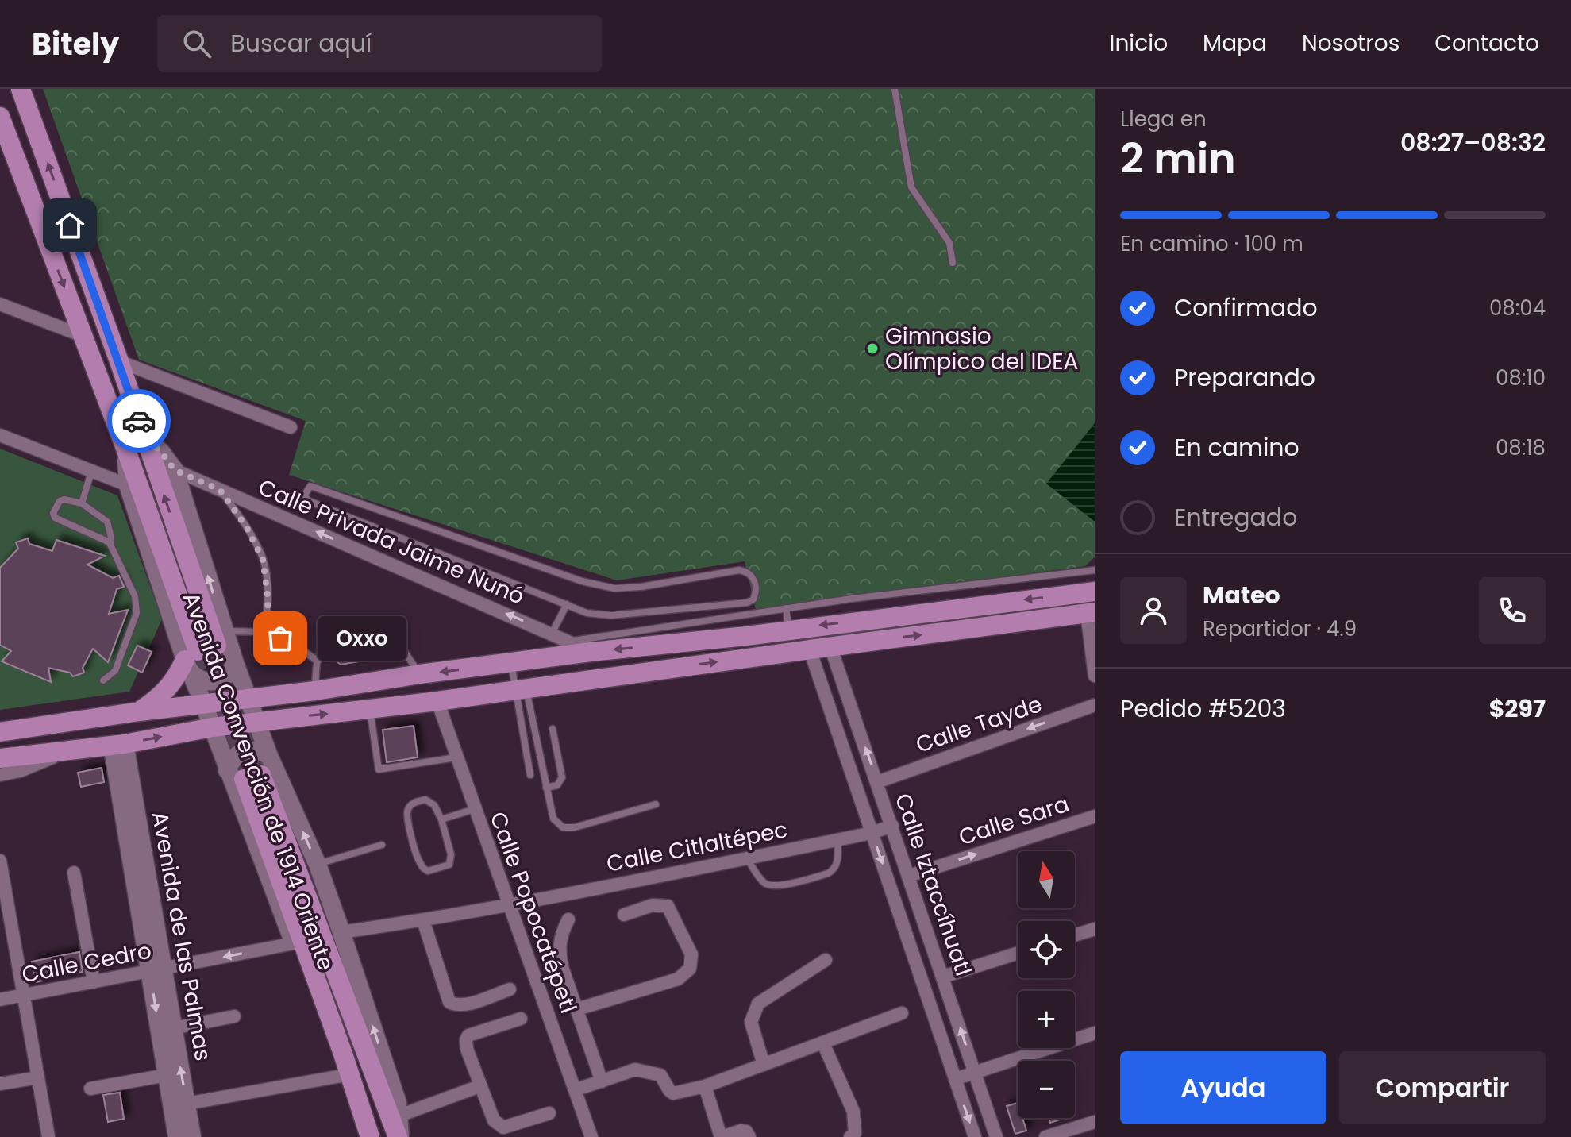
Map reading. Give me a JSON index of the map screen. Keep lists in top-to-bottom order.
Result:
{
  "streets": {
    "main road": ["Avenida Convención de 1914 Oriente", "Avenida de las Palmas"],
    "street": [
      "Calle Privada Jaime Nunó",
      "Calle Tayde",
      "Calle Sara",
      "Calle Citlaltépec",
      "Calle Iztaccíhuatl",
      "Calle Popocatépetl",
      "Calle Cedro"
    ]
  },
  "crossings": [
    ["Calle Privada Jaime Nunó", "Avenida Convención de 1914 Oriente"],
    ["Calle Tayde", "Calle Iztaccíhuatl"],
    ["Avenida Convención de 1914 Oriente", "Calle Cedro"],
    ["Calle Sara", "Calle Iztaccíhuatl"],
    ["Calle Citlaltépec", "Calle Iztaccíhuatl"],
    ["Calle Citlaltépec", "Calle Popocatépetl"],
    ["Avenida de las Palmas", "Calle Cedro"]
  ],
  "one_way": ["Calle Privada Jaime Nunó", "Calle Tayde"],
  "places": ["Gimnasio Olímpico del IDEA", "Oxxo"],
  "north": "top",
  "page": {
    "header": "Bitely",
    "search": "Buscar aquí",
    "nav": [
      "Inicio",
      "Mapa",
      "Nosotros",
      "Contacto"
    ],
    "heading": ["2 min", "Llega en", "08:27–08:32"],
    "panel": [
      "Mateo",
      "Repartidor · 4.9",
      "Pedido #5203",
      "$297"
    ],
    "bar": "En camino · 100 m",
    "list": [
      ["Confirmado", "08:04"],
      ["Preparando", "08:10"],
      ["En camino", "08:18"],
      "Entregado"
    ],
    "bubble": "Oxxo",
    "map_buttons": ["+", "−"],
    "buttons": ["Ayuda", "Compartir"]
  }
}
